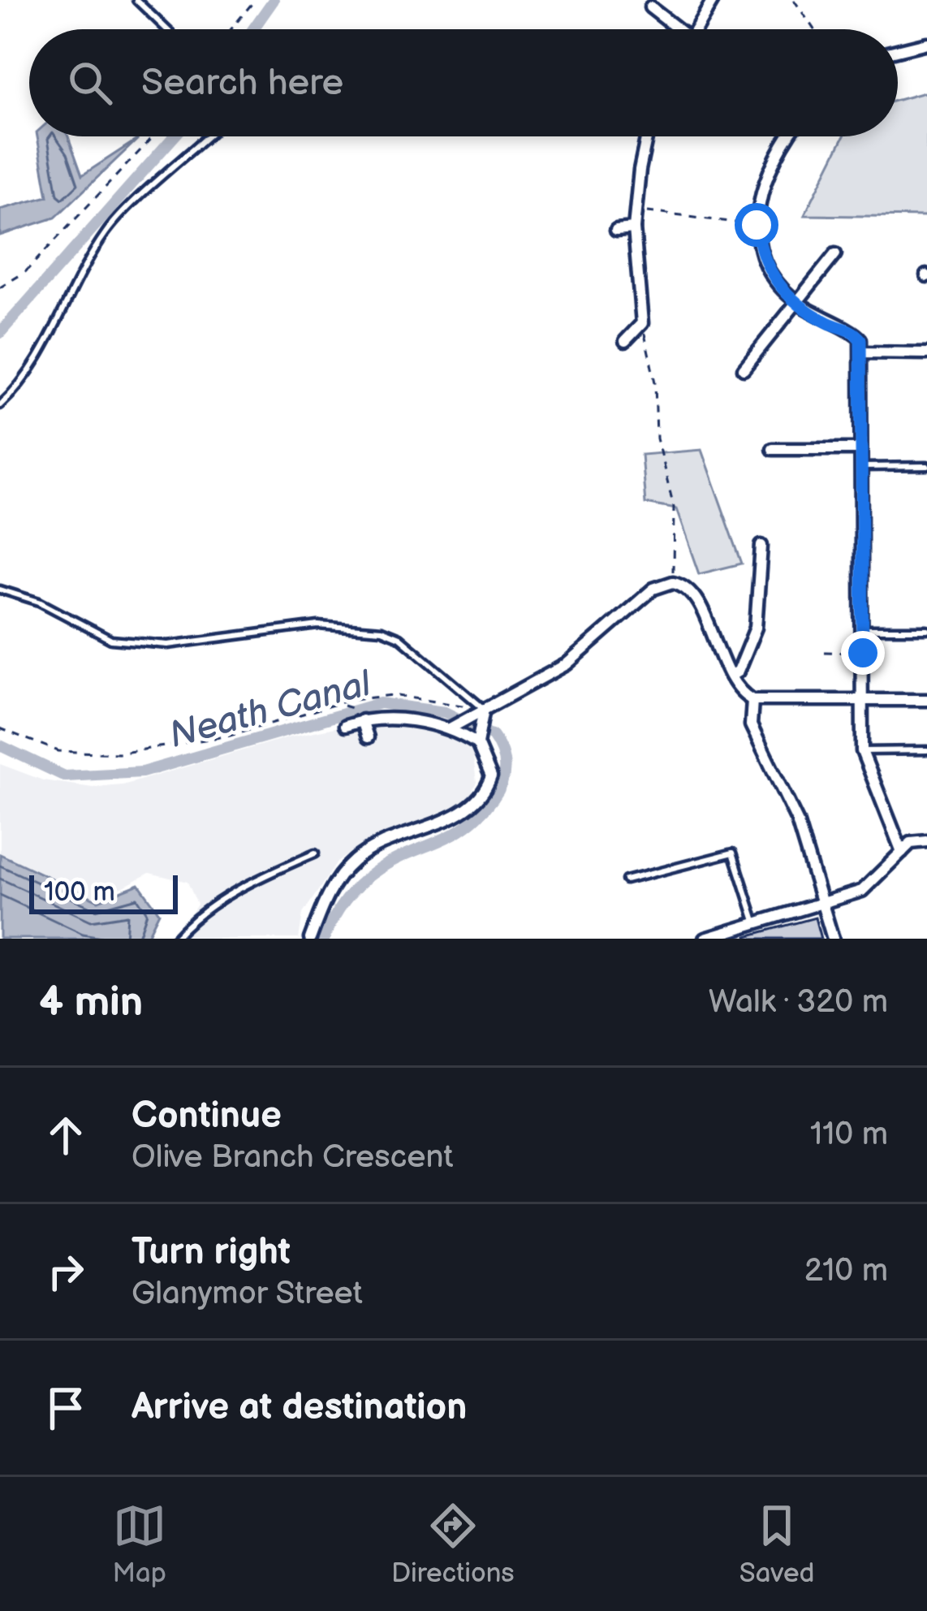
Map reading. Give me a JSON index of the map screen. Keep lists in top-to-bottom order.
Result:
{
  "water": ["Neath Canal"],
  "scale_bar": "100 m",
  "page": {
    "search": "Search here",
    "scale": "100 m",
    "heading": ["4 min", "Walk · 320 m"],
    "list": [
      ["Continue", "Olive Branch Crescent", "110 m"],
      ["Turn right", "Glanymor Street", "210 m"],
      "Arrive at destination"
    ],
    "nav": ["Map", "Directions", "Saved"]
  }
}
